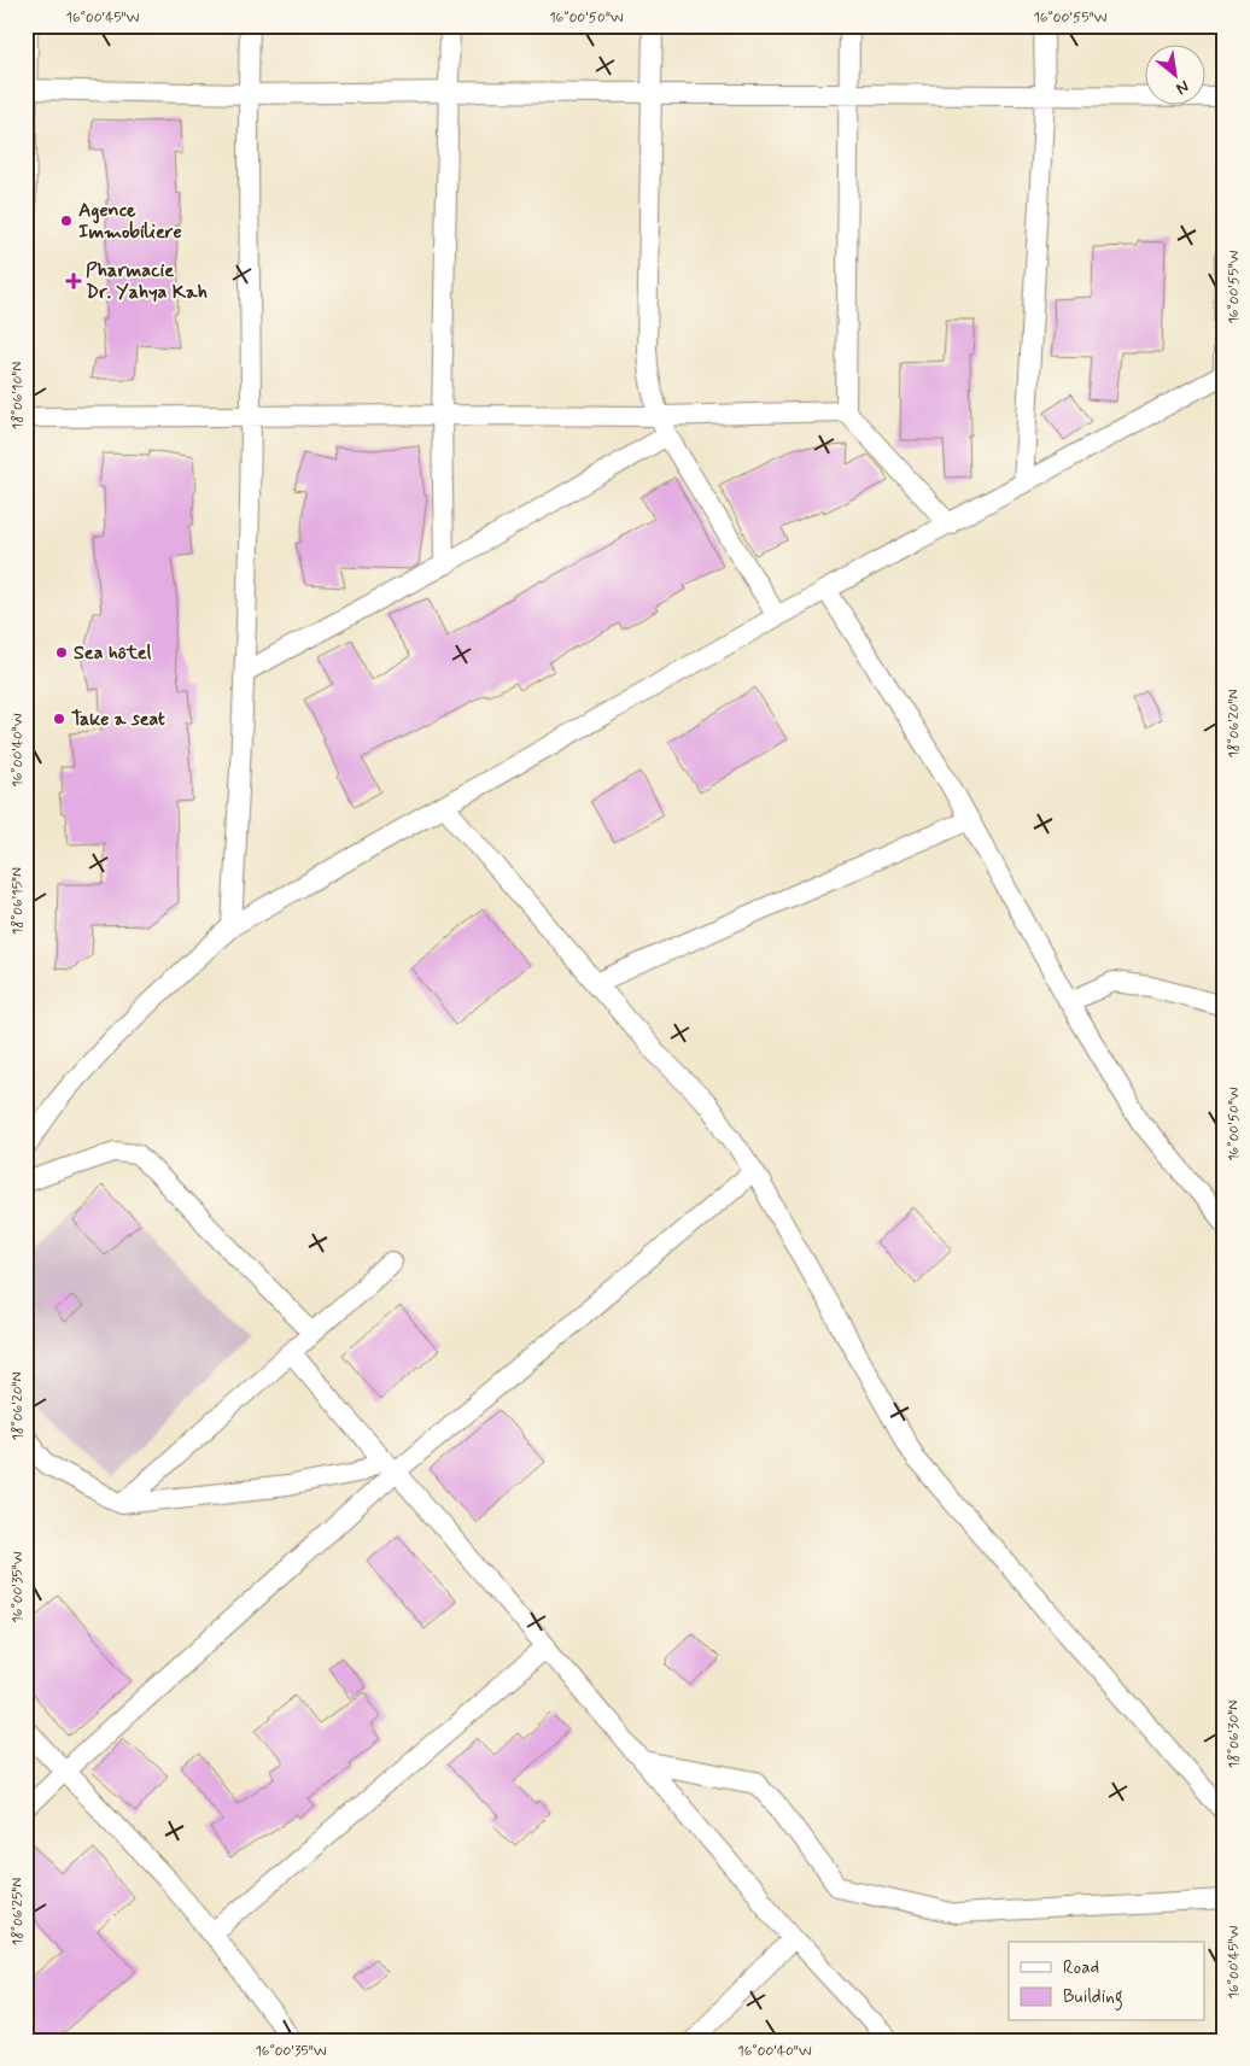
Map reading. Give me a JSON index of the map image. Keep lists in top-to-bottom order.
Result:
{
  "places": {
    "other": ["Agence Immobiliere", "Sea hôtel", "Take a seat"],
    "health": ["Pharmacie Dr. Yahya Kah"]
  },
  "legend": ["Road", "Building"],
  "north": "bottom right",
  "coordinates": [
    "16°00'45\"W",
    "16°00'50\"W",
    "16°00'55\"W",
    "18°06'10\"N",
    "18°06'20\"N",
    "16°00'40\"W",
    "18°06'15\"N",
    "16°00'35\"W",
    "18°06'30\"N",
    "18°06'25\"N"
  ]
}
